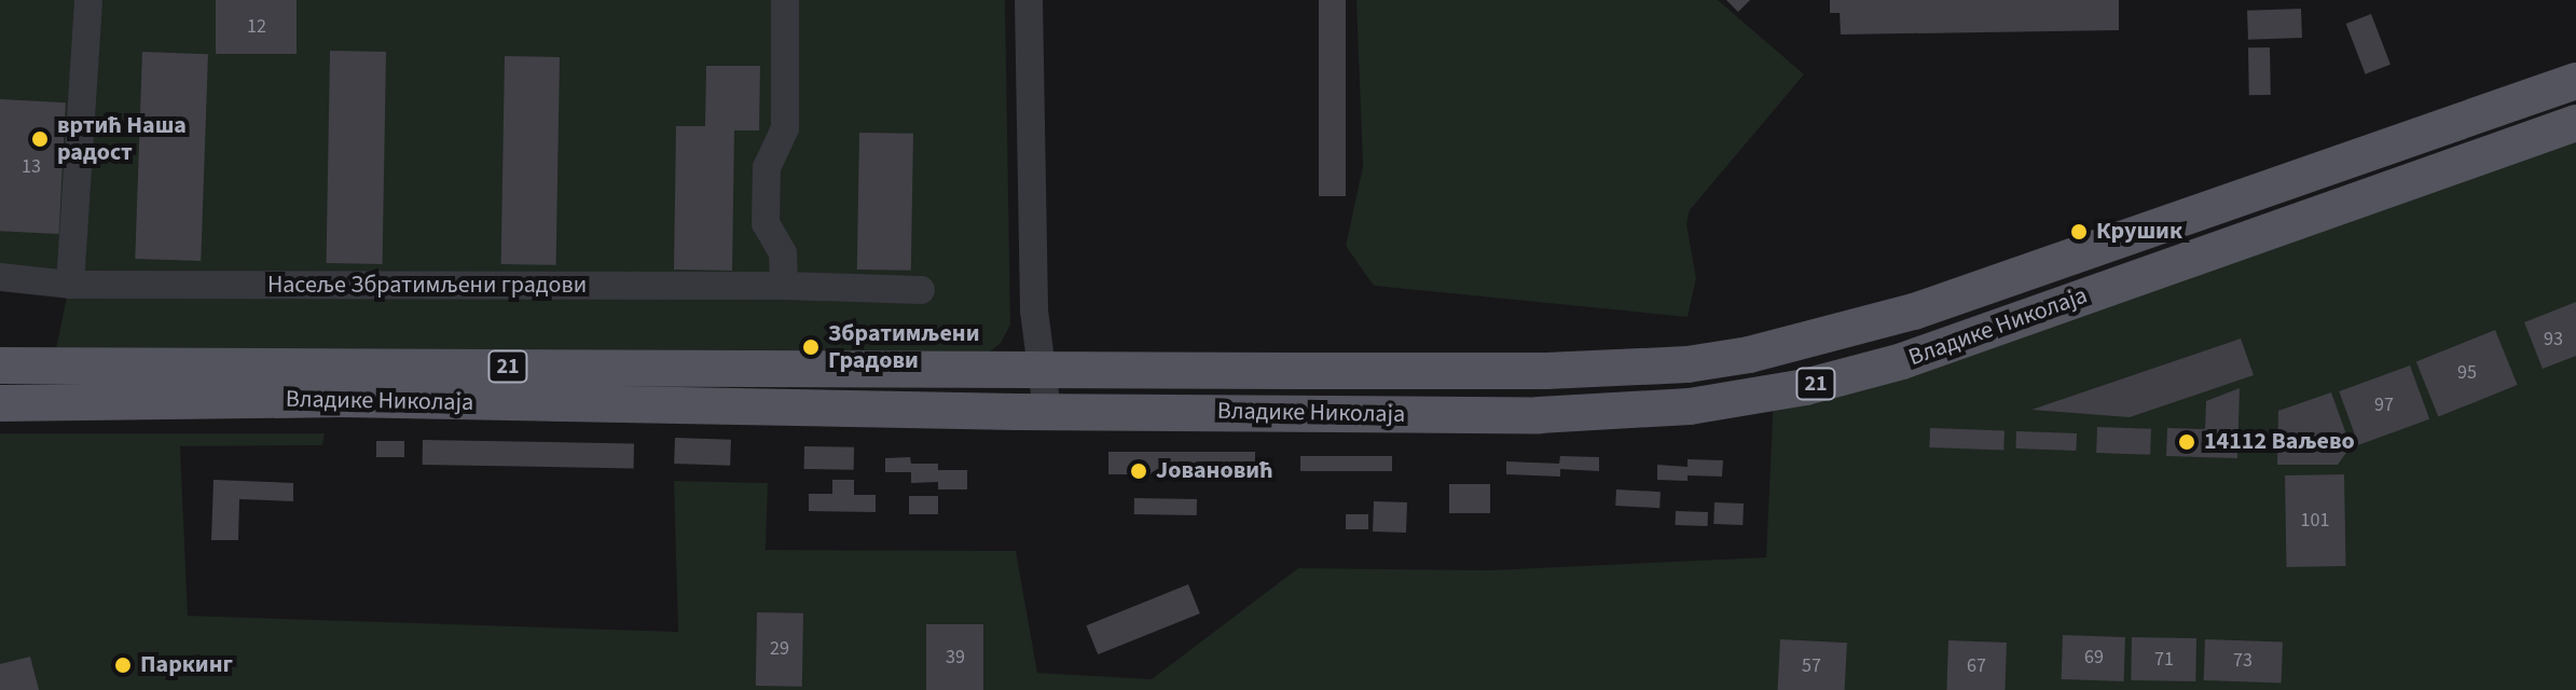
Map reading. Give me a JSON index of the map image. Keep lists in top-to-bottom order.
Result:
{
  "streets": {
    "main road": ["Владике Николаја", "21"],
    "street": ["Насеље Збратимљени градови"]
  },
  "places": [
    "вртић Наша радост",
    "Крушик",
    "Збратимљени Градови",
    "14112 Ваљево",
    "Јовановић",
    "Паркинг"
  ],
  "house_numbers": [
    "12",
    "13",
    "93",
    "95",
    "97",
    "101",
    "29",
    "39",
    "69",
    "71",
    "73",
    "57",
    "67"
  ]
}
